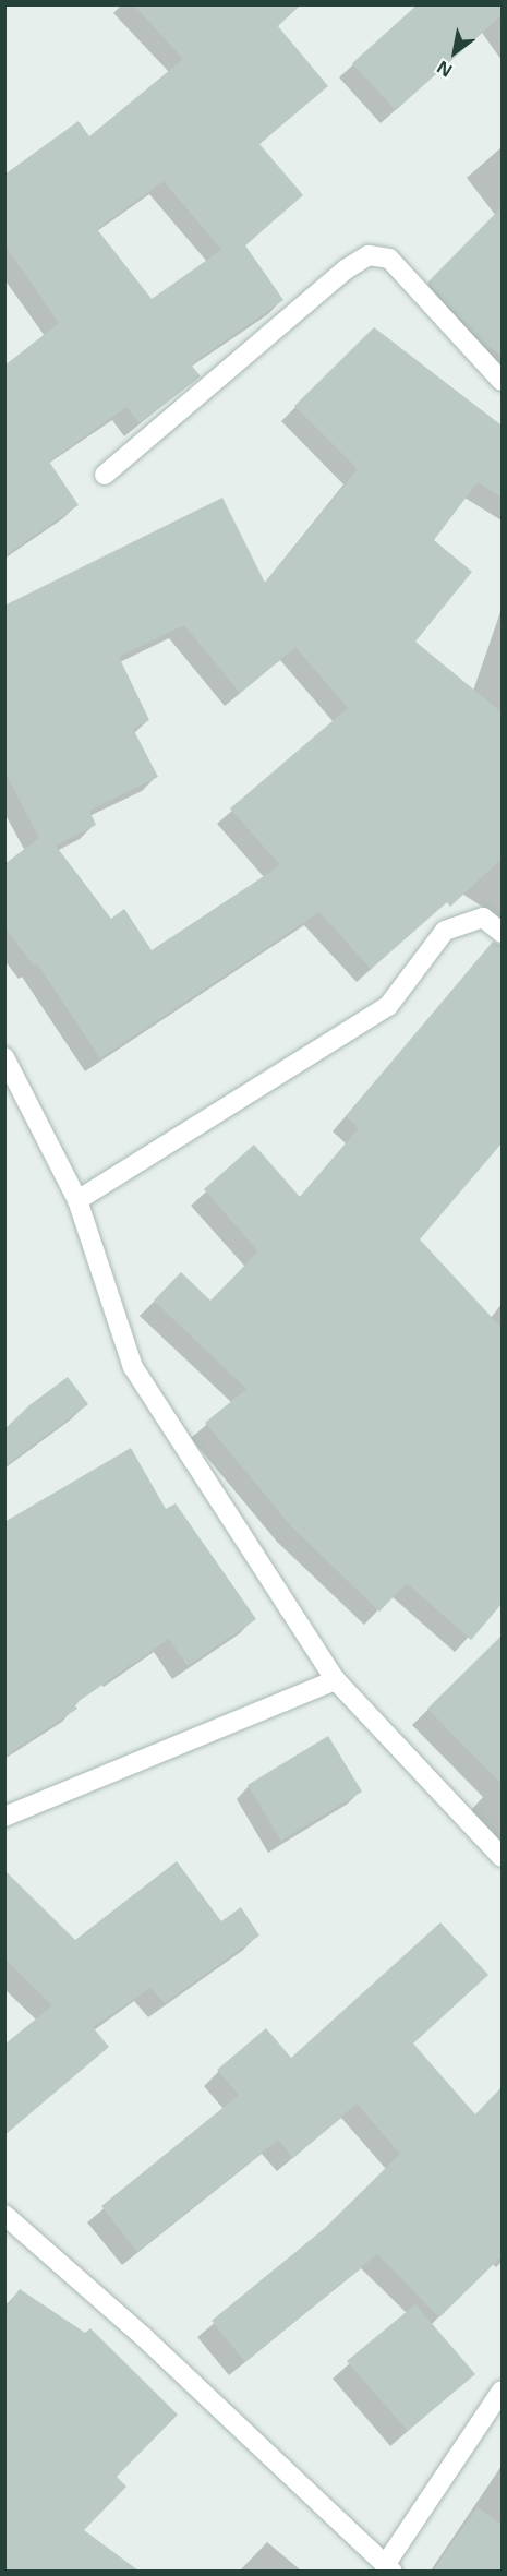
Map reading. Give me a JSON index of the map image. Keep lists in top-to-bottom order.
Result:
{
  "north": "bottom left"
}
